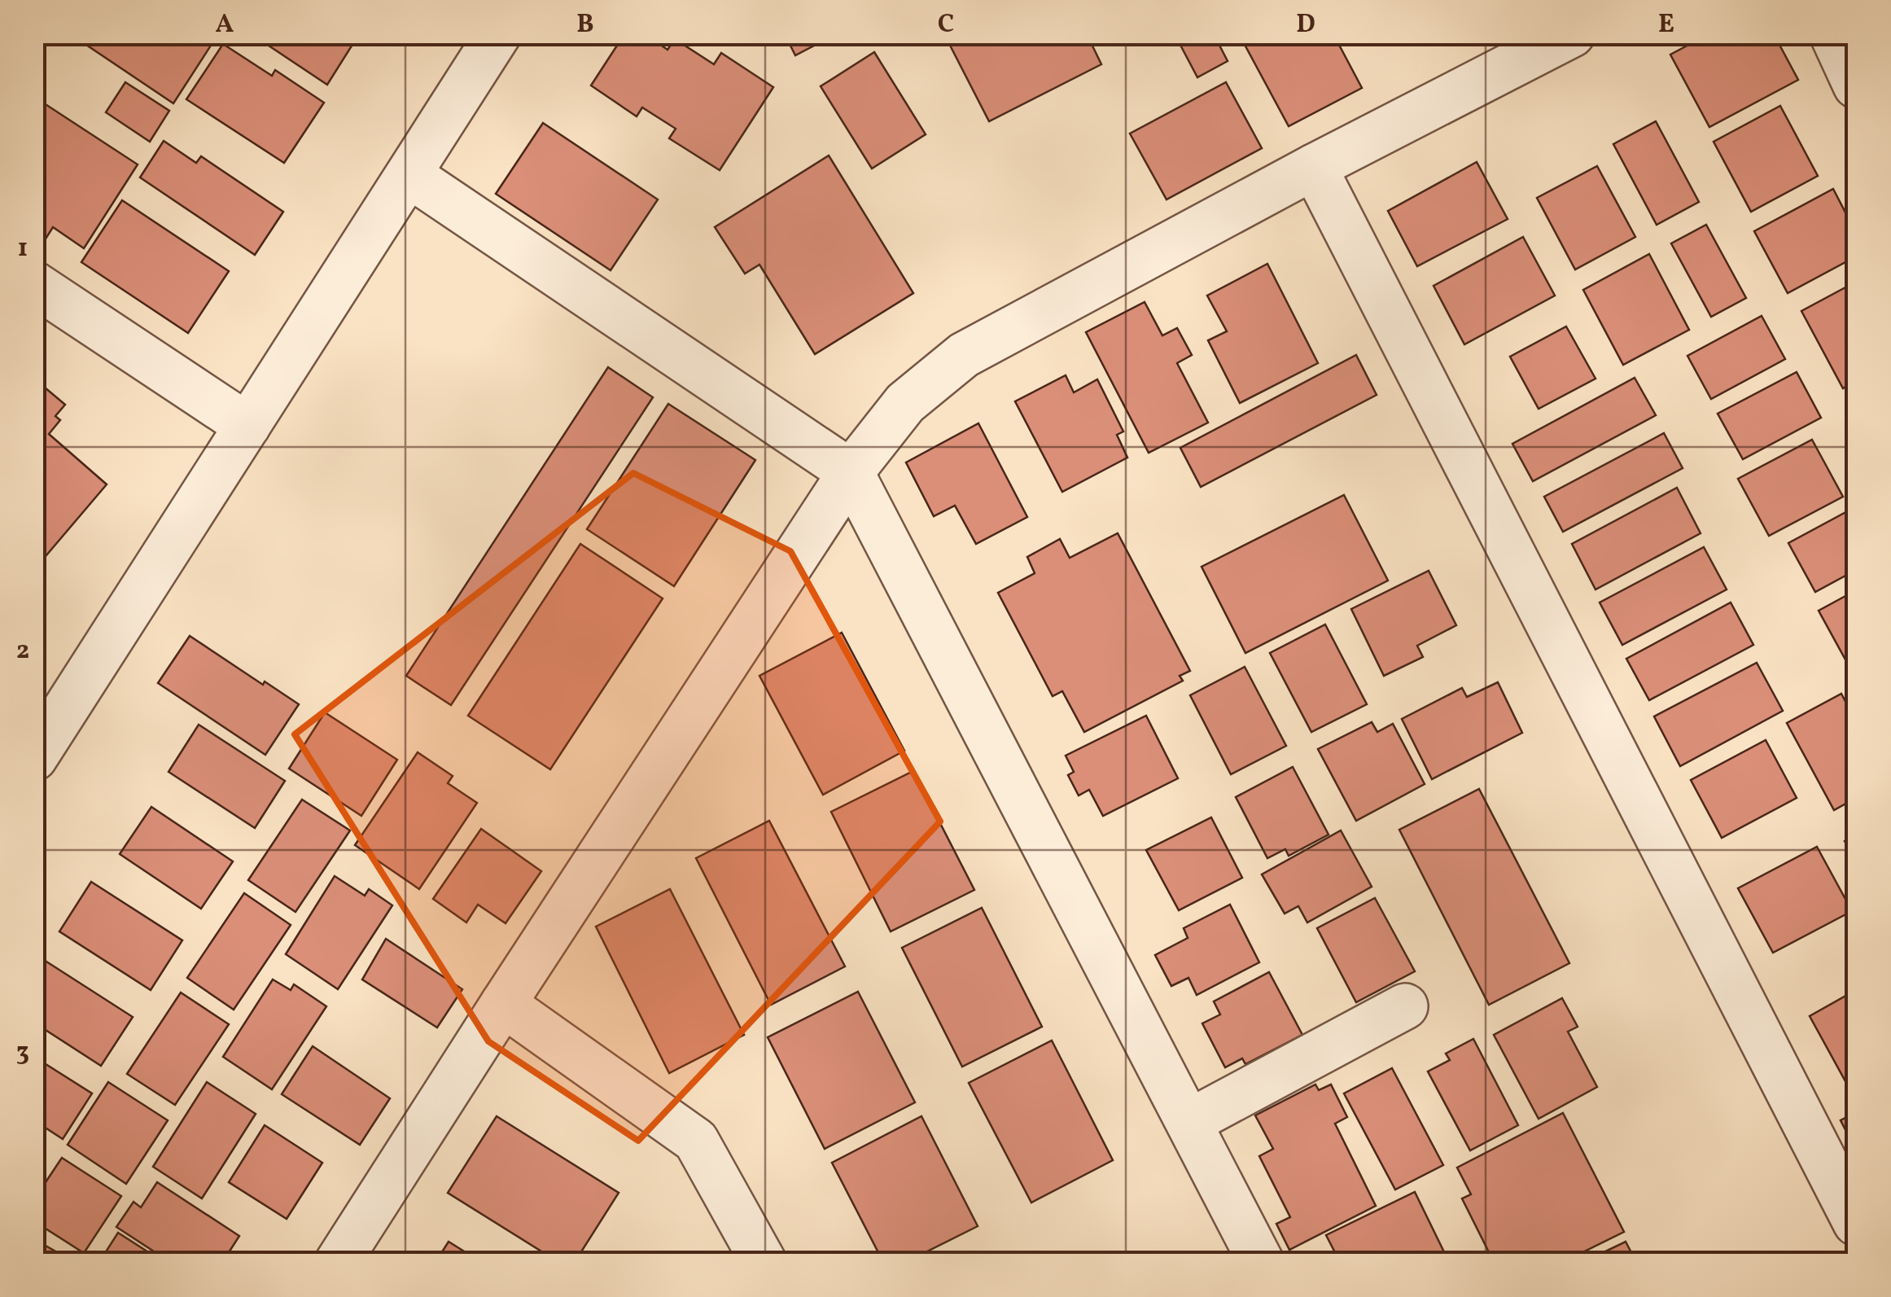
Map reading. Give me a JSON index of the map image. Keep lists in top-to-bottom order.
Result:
{
  "grid": {
    "columns": [
      "A",
      "B",
      "C",
      "D",
      "E"
    ],
    "rows": ["1", "2", "3"]
  }
}
